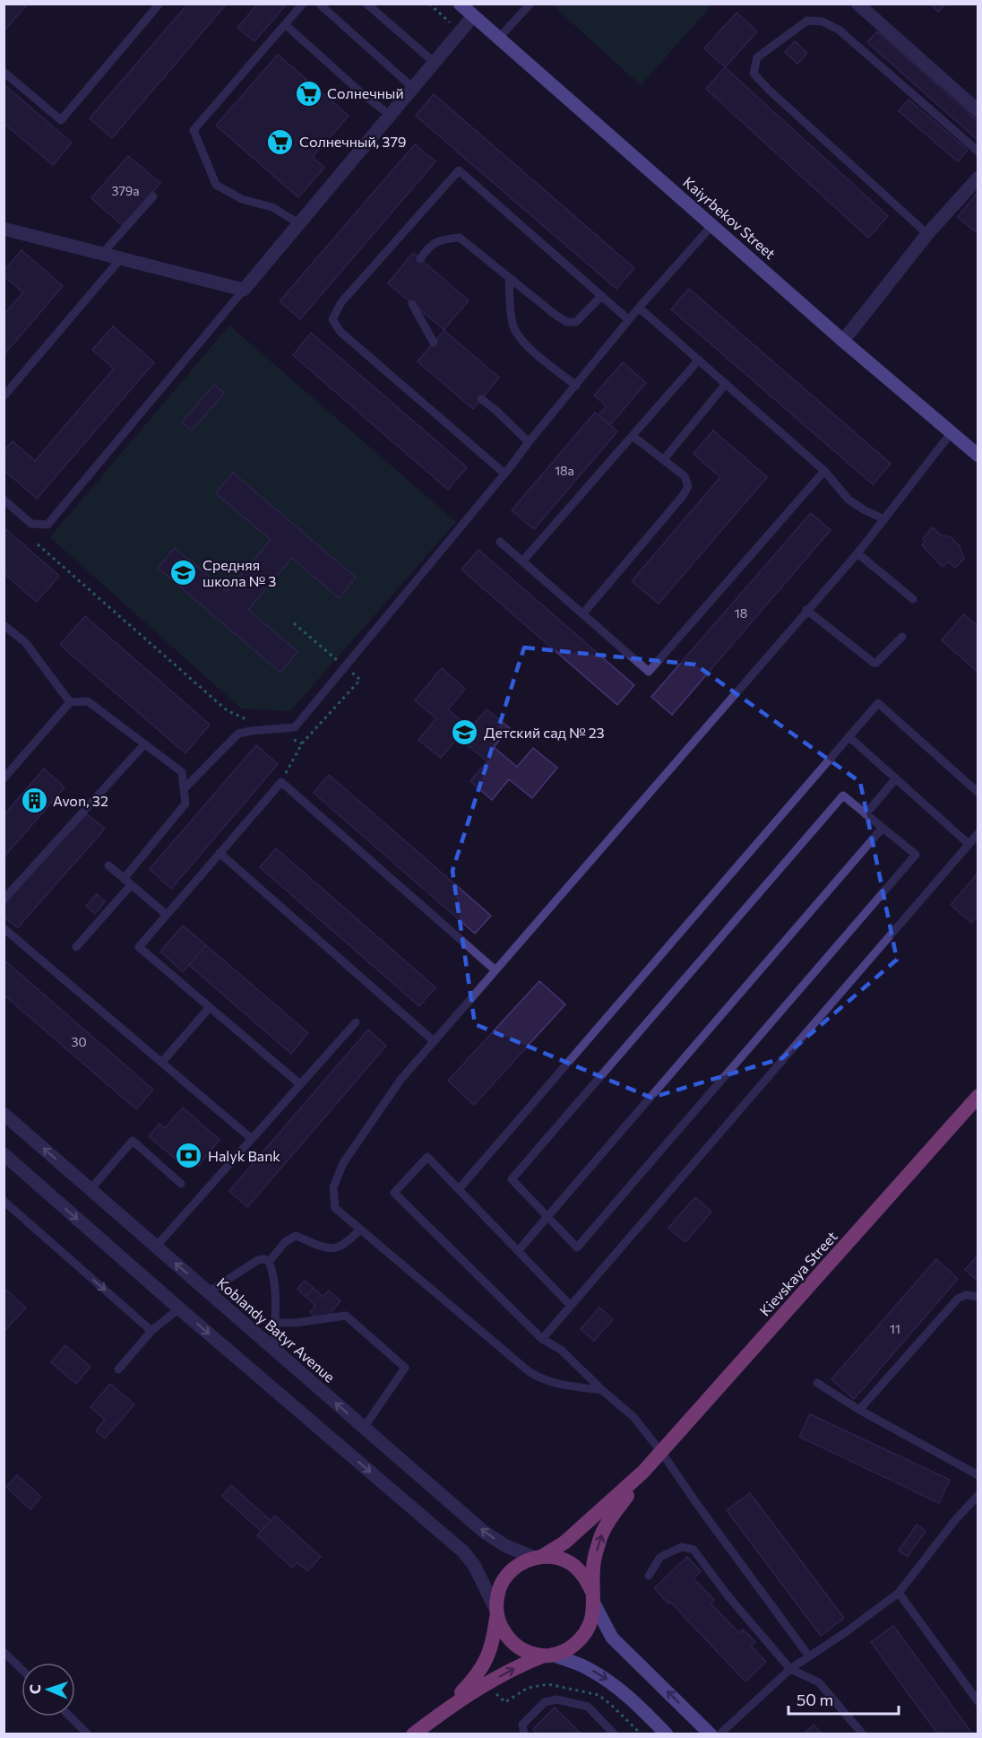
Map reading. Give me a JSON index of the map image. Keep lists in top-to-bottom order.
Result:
{
  "streets": {
    "highway": ["Kievskaya Street"],
    "main road": ["Kaiyrbekov Street"],
    "street": ["Koblandy Batyr Avenue"]
  },
  "places": {
    "supermarket": ["Солнечный", "Солнечный, 379"],
    "school or university": ["Средняя школа № 3", "Детский сад № 23"],
    "building": ["Avon, 32"],
    "bank": ["Halyk Bank"]
  },
  "house_numbers": [
    "379а",
    "18а",
    "18",
    "30",
    "11"
  ],
  "scale_bar": "50 m",
  "north": "left"
}
